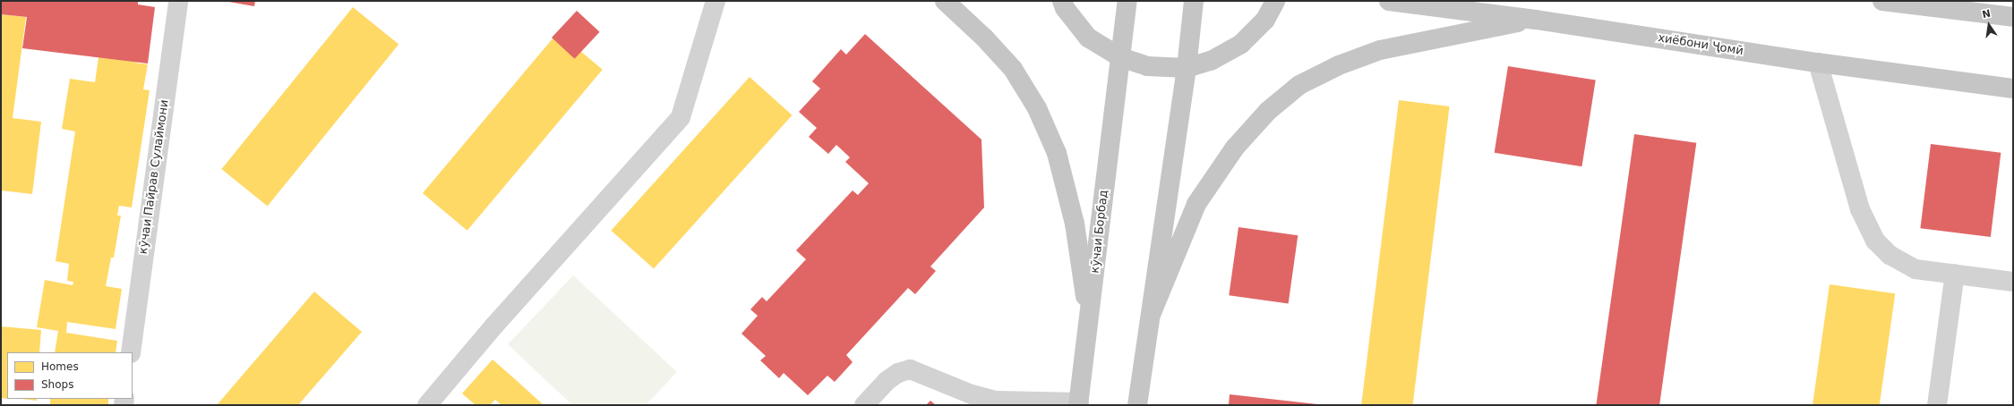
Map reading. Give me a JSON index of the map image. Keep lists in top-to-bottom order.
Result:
{
  "streets": {
    "main road": ["хиёбони Ҷомӣ", "кӯчаи Борбад"],
    "street": ["кӯчаи Пайрав Сулаймони"]
  },
  "legend": ["Homes", "Shops"],
  "north": "top"
}
